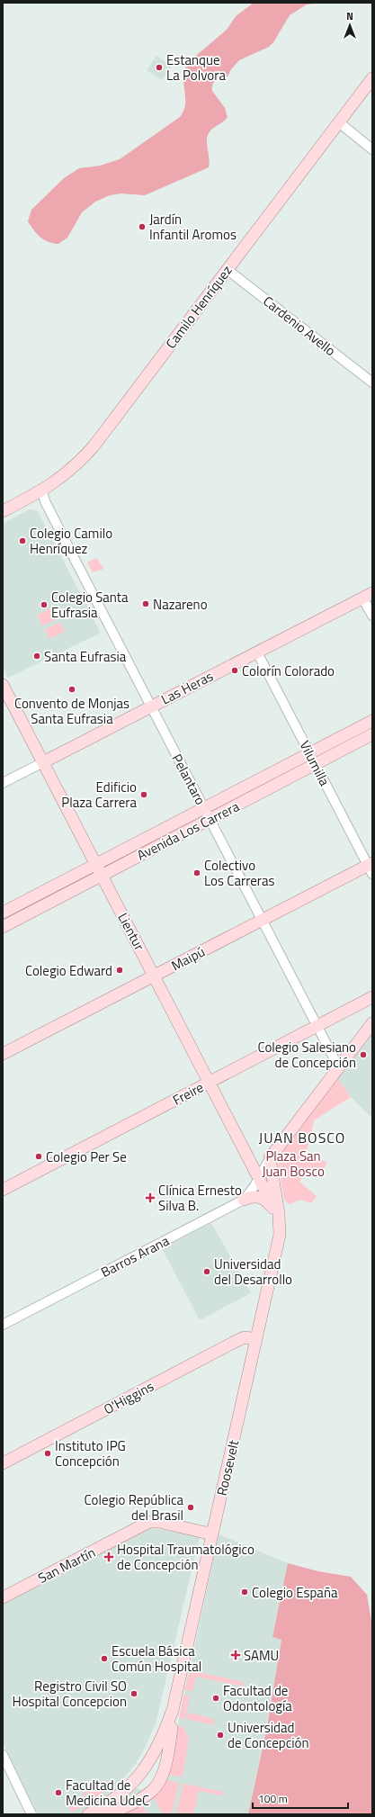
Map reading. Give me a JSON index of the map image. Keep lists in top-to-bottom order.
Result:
{
  "streets": {
    "main road": [
      "Camilo Henríquez",
      "Las Heras",
      "Avenida Los Carrera",
      "Lientur",
      "Maipú",
      "Freire",
      "O'Higgins",
      "Roosevelt",
      "San Martín"
    ],
    "street": [
      "Cardenio Avello",
      "Vilumilla",
      "Pelantaro",
      "Barros Arana"
    ]
  },
  "crossings": [
    ["Camilo Henríquez", "Cardenio Avello"],
    ["Camilo Henríquez", "Pelantaro"],
    ["Las Heras", "Vilumilla"],
    ["Las Heras", "Pelantaro"],
    ["Las Heras", "Lientur"],
    ["Vilumilla", "Avenida Los Carrera"],
    ["Vilumilla", "Maipú"],
    ["Pelantaro", "Avenida Los Carrera"],
    ["Pelantaro", "Maipú"],
    ["Pelantaro", "Freire"],
    ["Avenida Los Carrera", "Lientur"],
    ["Lientur", "Maipú"],
    ["Lientur", "Freire"],
    ["Lientur", "Barros Arana"],
    ["Lientur", "Roosevelt"],
    ["Barros Arana", "Roosevelt"],
    ["O'Higgins", "Roosevelt"],
    ["Roosevelt", "San Martín"]
  ],
  "districts": ["JUAN BOSCO"],
  "parks": ["Plaza San Juan Bosco"],
  "places": {
    "other": [
      "Estanque La Polvora",
      "Jardín Infantil Aromos",
      "Colegio Camilo Henríquez",
      "Nazareno",
      "Colegio Santa Eufrasia",
      "Santa Eufrasia",
      "Colorín Colorado",
      "Convento de Monjas Santa Eufrasia",
      "Edificio Plaza Carrera",
      "Colectivo Los Carreras",
      "Colegio Edward",
      "Colegio Salesiano de Concepción",
      "Colegio Per Se",
      "Universidad del Desarrollo",
      "Instituto IPG Concepción",
      "Colegio República del Brasil",
      "Colegio España",
      "Escuela Básica Común Hospital",
      "Registro Civil SO Hospital Concepcion",
      "Facultad de Odontología",
      "Universidad de Concepción",
      "Facultad de Medicina UdeC"
    ],
    "health": ["Clínica Ernesto Silva B.", "Hospital Traumatológico de Concepción", "SAMU"]
  },
  "scale_bar": "100 m",
  "north": "top"
}
